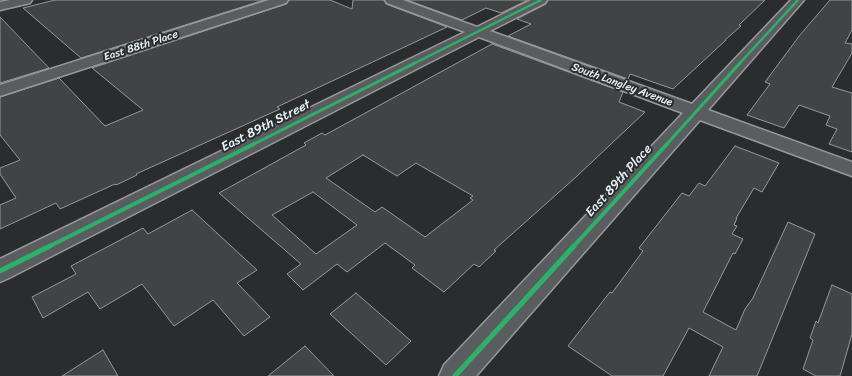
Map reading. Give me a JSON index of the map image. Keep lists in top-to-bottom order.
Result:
{
  "streets": {
    "street": [
      "East 88th Place",
      "South Langley Avenue",
      "East 89th Street",
      "East 89th Place"
    ]
  },
  "crossings": [
    ["South Langley Avenue", "East 89th Street"],
    ["South Langley Avenue", "East 89th Place"]
  ]
}
